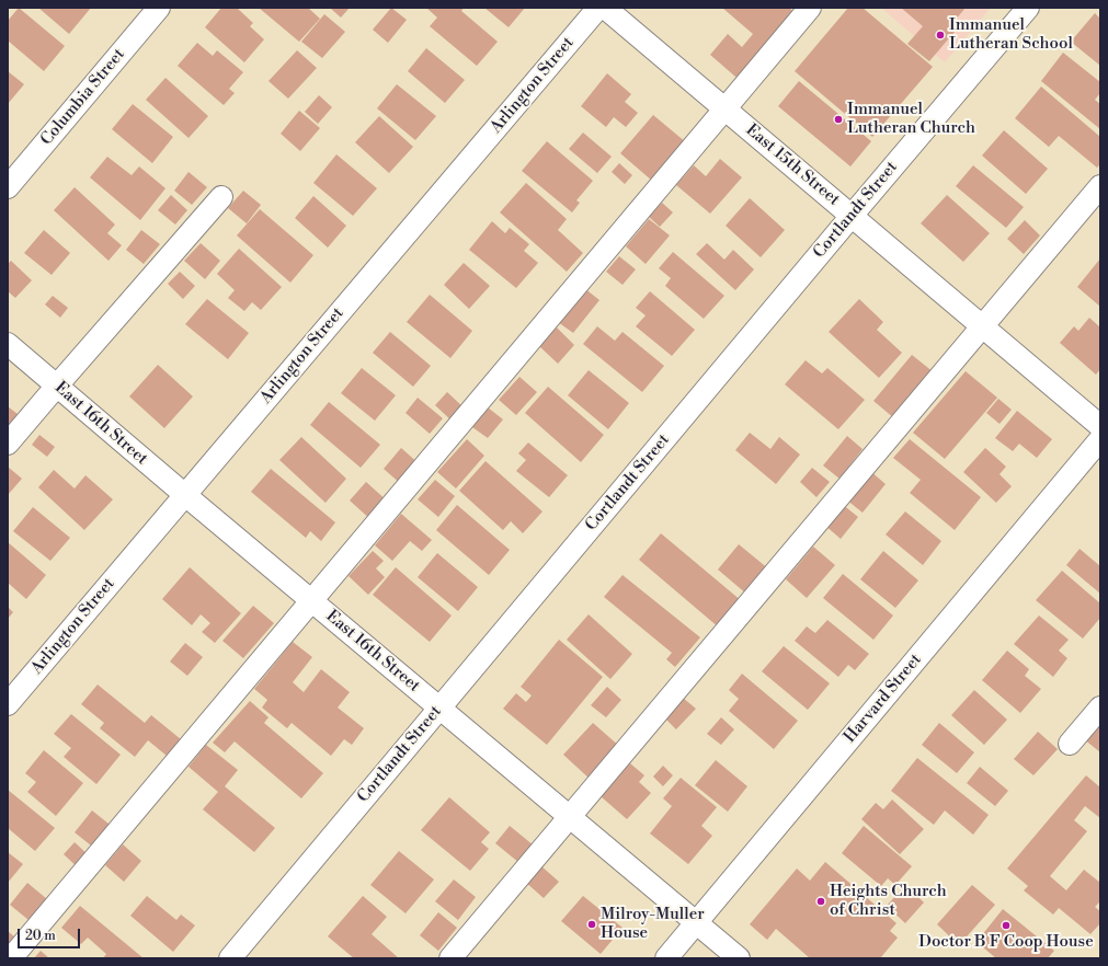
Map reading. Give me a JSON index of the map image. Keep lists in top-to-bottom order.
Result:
{
  "streets": {
    "street": [
      "Arlington Street",
      "Columbia Street",
      "East 15th Street",
      "Cortlandt Street",
      "East 16th Street",
      "Harvard Street"
    ]
  },
  "crossings": [
    ["Arlington Street", "East 16th Street"],
    ["East 15th Street", "Cortlandt Street"],
    ["Cortlandt Street", "East 16th Street"],
    ["East 16th Street", "Harvard Street"]
  ],
  "places": [
    "Immanuel Lutheran School",
    "Immanuel Lutheran Church",
    "Heights Church of Christ",
    "Milroy-Muller House",
    "Doctor B F Coop House"
  ],
  "scale_bar": "20 m"
}
